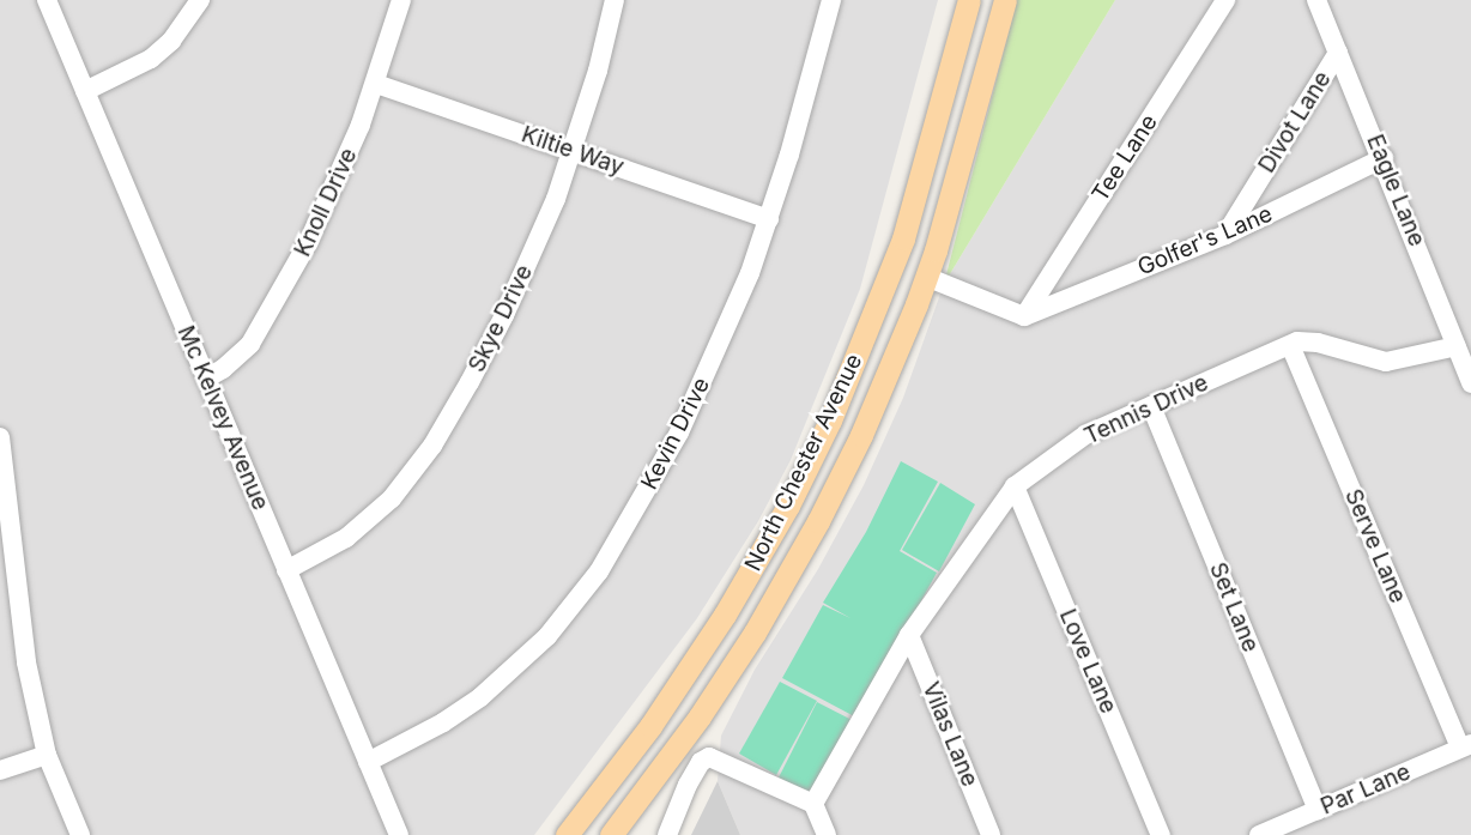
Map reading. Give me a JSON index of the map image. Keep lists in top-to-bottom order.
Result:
{
  "streets": {
    "main road": ["North Chester Avenue"],
    "street": [
      "Divot Lane",
      "Kiltie Way",
      "Tee Lane",
      "Eagle Lane",
      "Knoll Drive",
      "Golfer's Lane",
      "Skye Drive",
      "Tennis Drive",
      "Mc Kelvey Avenue",
      "Kevin Drive",
      "Serve Lane",
      "Set Lane",
      "Love Lane",
      "Vilas Lane",
      "Par Lane"
    ]
  },
  "crossings": [
    ["Divot Lane", "Eagle Lane"],
    ["Divot Lane", "Golfer's Lane"],
    ["Kiltie Way", "Knoll Drive"],
    ["Kiltie Way", "Skye Drive"],
    ["Kiltie Way", "Kevin Drive"],
    ["Tee Lane", "Golfer's Lane"],
    ["Eagle Lane", "Golfer's Lane"],
    ["Eagle Lane", "Tennis Drive"],
    ["Knoll Drive", "Mc Kelvey Avenue"],
    ["Skye Drive", "Mc Kelvey Avenue"],
    ["Tennis Drive", "Serve Lane"],
    ["Tennis Drive", "Set Lane"],
    ["Tennis Drive", "Love Lane"],
    ["Tennis Drive", "Vilas Lane"],
    ["Mc Kelvey Avenue", "Kevin Drive"],
    ["Serve Lane", "Par Lane"],
    ["Set Lane", "Par Lane"]
  ]
}
